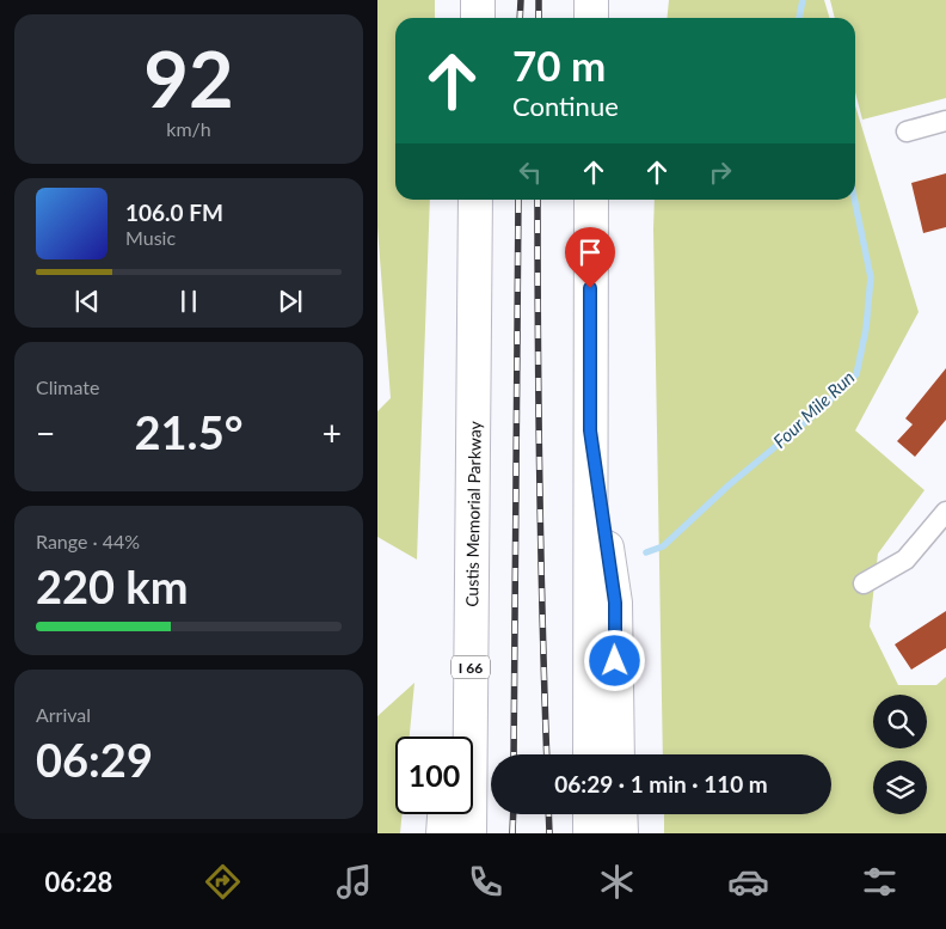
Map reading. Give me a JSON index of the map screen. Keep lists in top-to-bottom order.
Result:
{
  "streets": {
    "highway": ["Custis Memorial Parkway", "I 66"]
  },
  "water": ["Four Mile Run"],
  "page": {
    "tile": [
      ["92", "km/h"],
      "Climate",
      ["Range · 44%", "220 km"],
      ["Arrival", "06:29"]
    ],
    "turn": ["70 m", "Continue"],
    "song": ["106.0 FM", "Music"],
    "heat": ["−", "21.5°", "+"],
    "limit": "100",
    "trip": "06:29 · 1 min · 110 m",
    "tabs": "06:28"
  }
}
